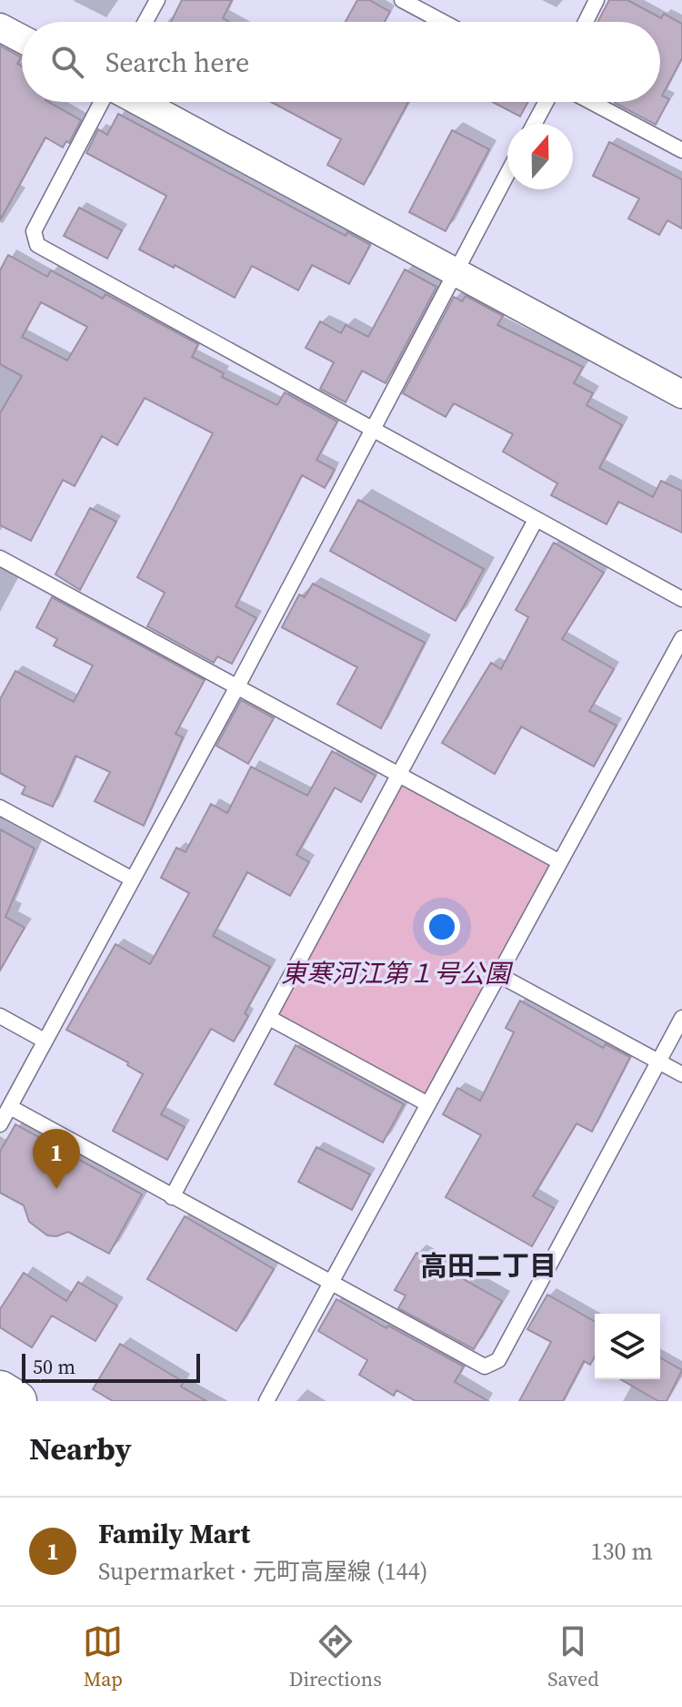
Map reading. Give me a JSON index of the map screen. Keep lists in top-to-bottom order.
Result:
{
  "districts": ["高田二丁目"],
  "parks": ["東寒河江第１号公園"],
  "scale_bar": "50 m",
  "north": "top",
  "page": {
    "search": "Search here",
    "pins": "1",
    "scale": "50 m",
    "heading": "Nearby",
    "list": [
      {
        "mark": "1",
        "name": "Family Mart",
        "note": "Supermarket · 元町高屋線 (144)",
        "value": "130 m"
      }
    ],
    "nav": ["Map", "Directions", "Saved"]
  }
}
